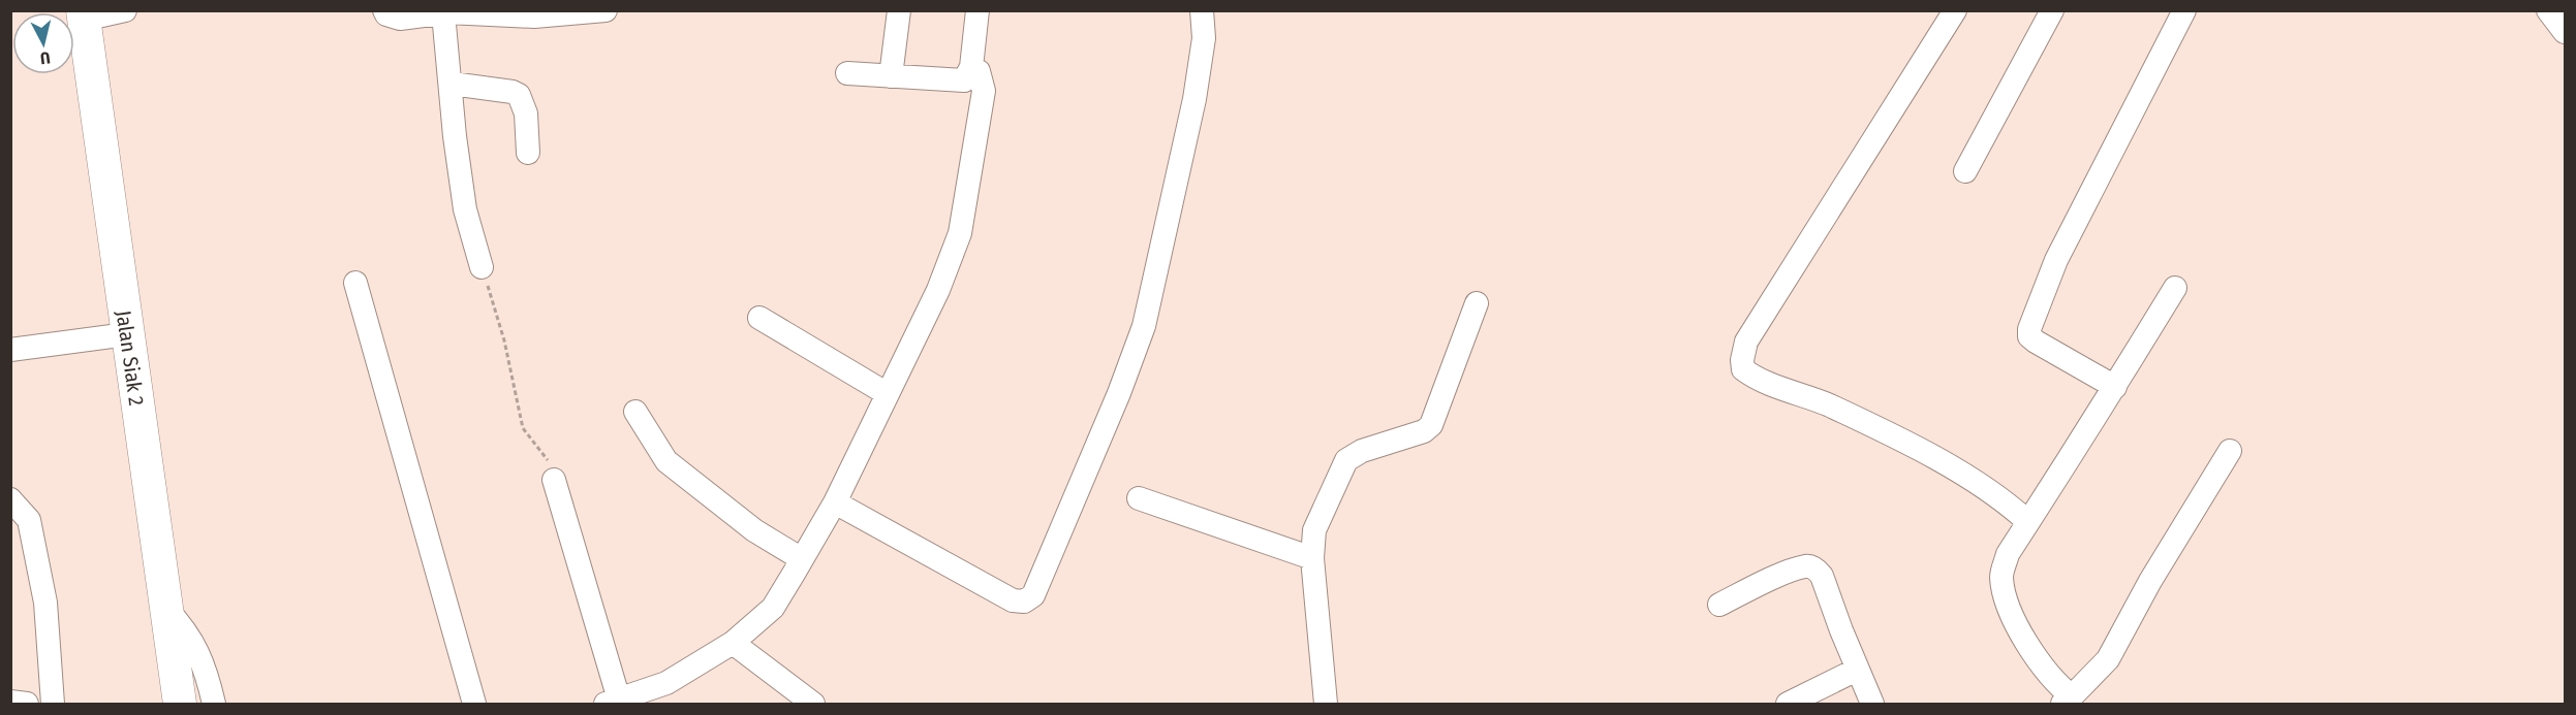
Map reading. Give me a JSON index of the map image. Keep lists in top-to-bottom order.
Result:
{
  "streets": {
    "highway": ["Jalan Siak 2"]
  },
  "north": "bottom"
}
